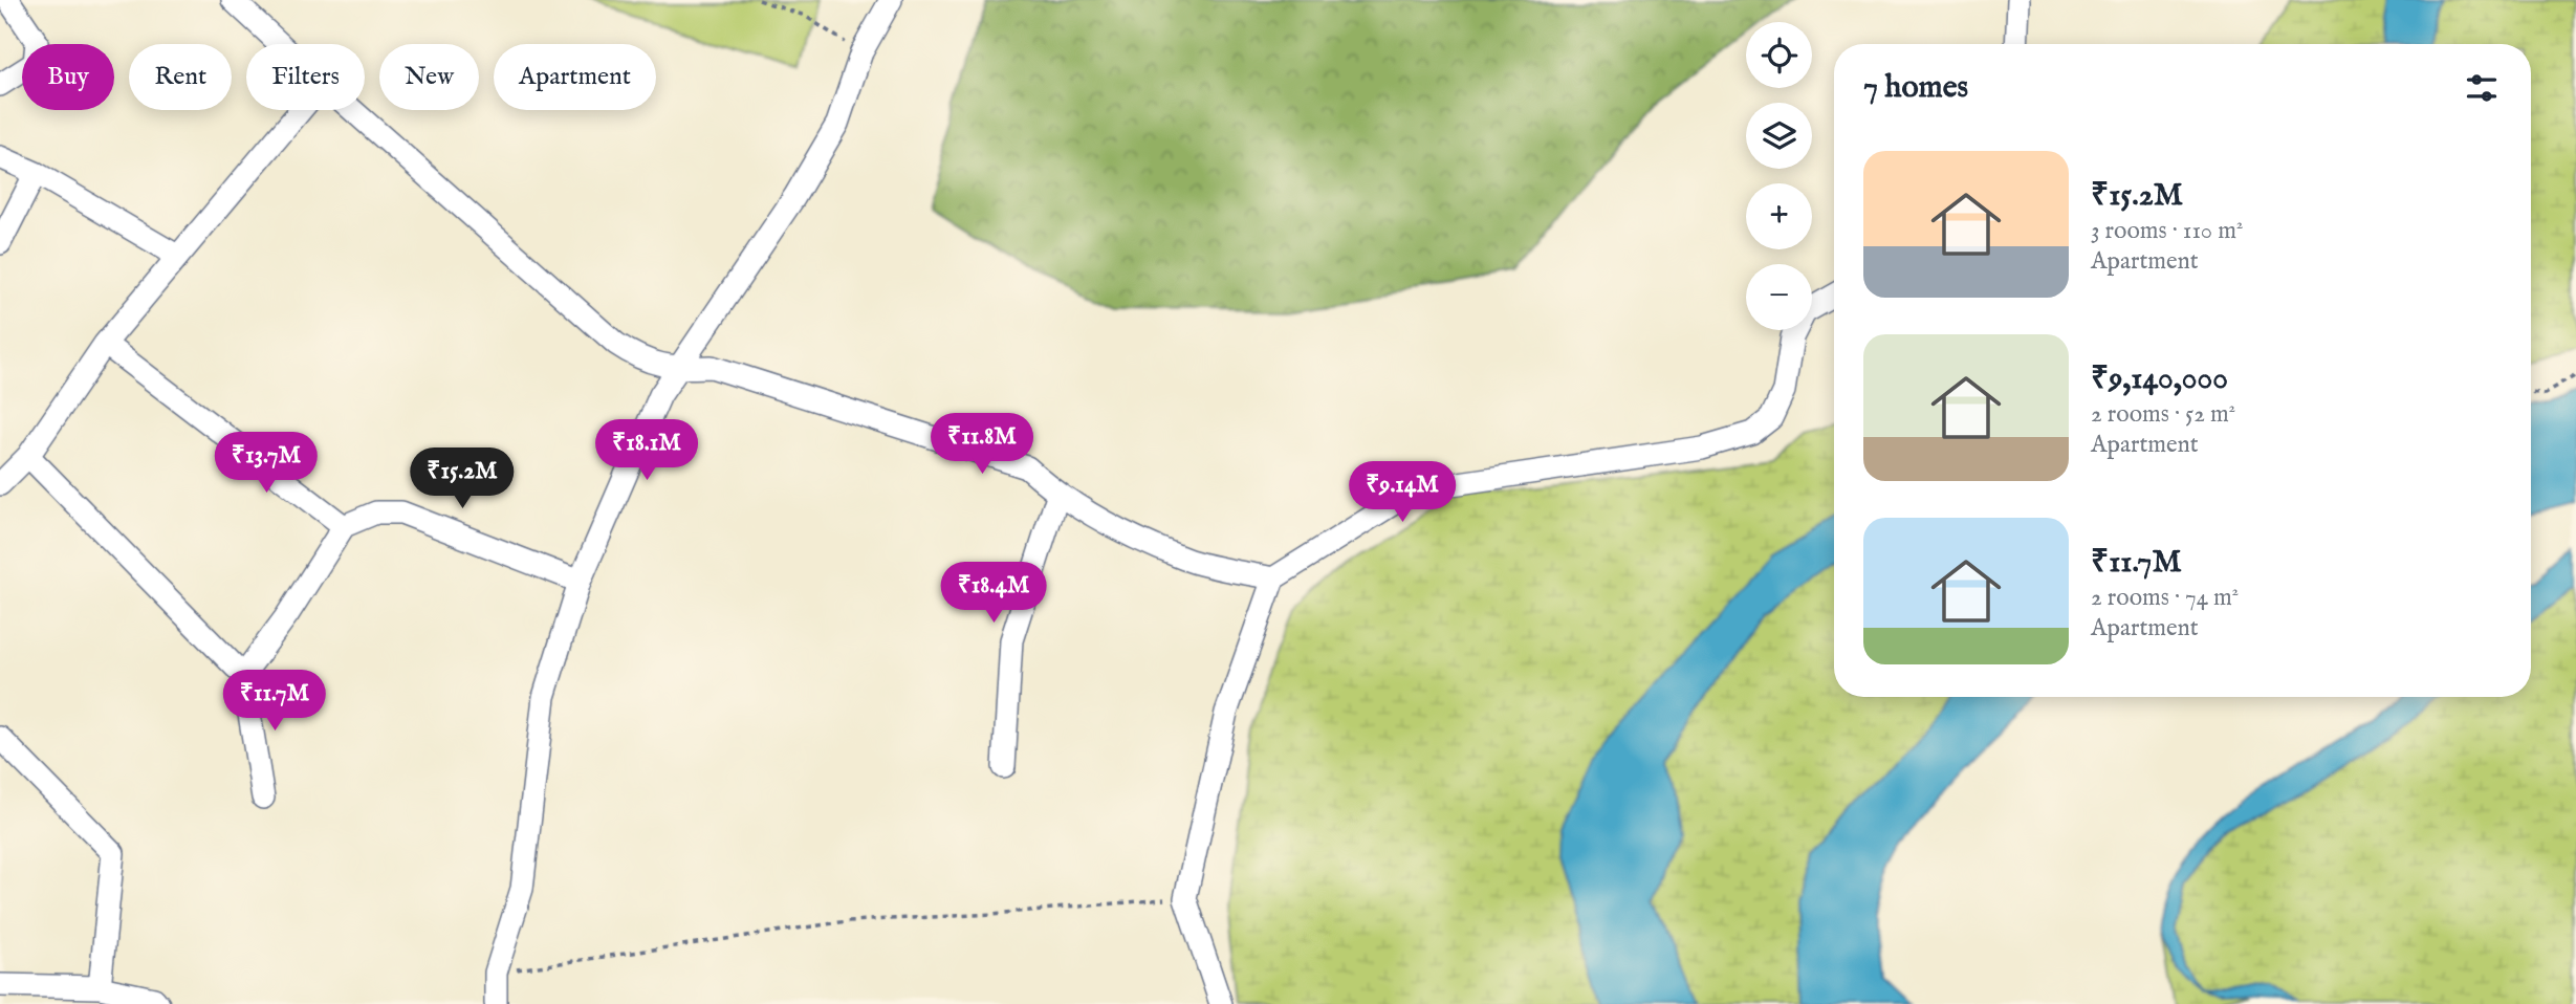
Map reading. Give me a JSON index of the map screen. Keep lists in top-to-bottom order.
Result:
{
  "page": {
    "map_buttons": ["+", "−"],
    "chip": [
      "Buy",
      "Rent",
      "Filters",
      "New",
      "Apartment"
    ],
    "heading": "7 homes",
    "list": [
      {
        "name": "₹15.2M",
        "note": "3 rooms · 110 m² · Apartment"
      },
      {
        "name": "₹9,140,000",
        "note": "2 rooms · 52 m² · Apartment"
      },
      {
        "name": "₹11.7M",
        "note": "2 rooms · 74 m² · Apartment"
      }
    ],
    "price": [
      "₹11.8M",
      "₹18.1M",
      "₹13.7M",
      "₹15.2M",
      "₹9.14M",
      "₹18.4M",
      "₹11.7M"
    ]
  }
}
